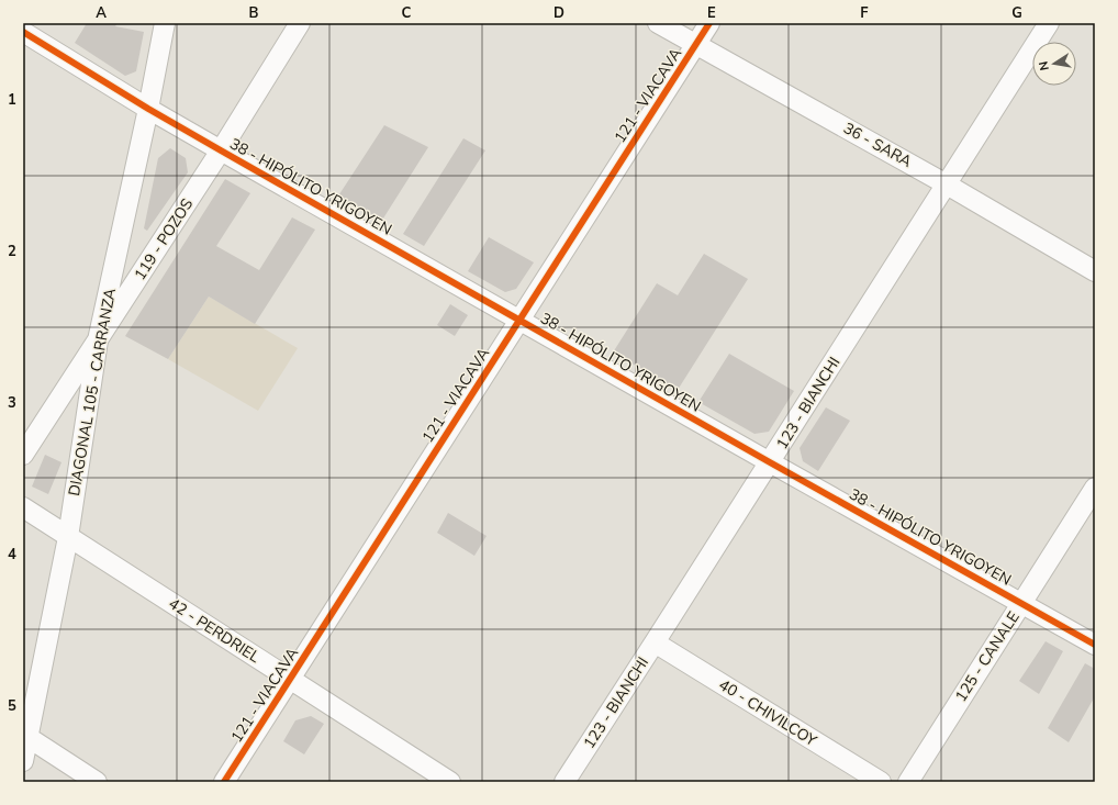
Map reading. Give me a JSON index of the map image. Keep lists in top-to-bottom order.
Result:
{
  "streets": {
    "street": [
      "121 - VIACAVA",
      "36 - SARA",
      "38 - HIPÓLITO YRIGOYEN",
      "119 - POZOS",
      "DIAGONAL 105 - CARRANZA",
      "123 - BIANCHI",
      "42 - PERDRIEL",
      "125 - CANALE",
      "40 - CHIVILCOY"
    ]
  },
  "crossings": [
    ["121 - VIACAVA", "36 - SARA"],
    ["121 - VIACAVA", "38 - HIPÓLITO YRIGOYEN"],
    ["121 - VIACAVA", "42 - PERDRIEL"],
    ["36 - SARA", "123 - BIANCHI"],
    ["38 - HIPÓLITO YRIGOYEN", "119 - POZOS"],
    ["38 - HIPÓLITO YRIGOYEN", "DIAGONAL 105 - CARRANZA"],
    ["38 - HIPÓLITO YRIGOYEN", "123 - BIANCHI"],
    ["38 - HIPÓLITO YRIGOYEN", "125 - CANALE"],
    ["119 - POZOS", "DIAGONAL 105 - CARRANZA"],
    ["DIAGONAL 105 - CARRANZA", "42 - PERDRIEL"],
    ["123 - BIANCHI", "40 - CHIVILCOY"]
  ],
  "north": "left",
  "grid": {
    "columns": [
      "A",
      "B",
      "C",
      "D",
      "E",
      "F",
      "G"
    ],
    "rows": [
      "1",
      "2",
      "3",
      "4",
      "5"
    ]
  }
}
